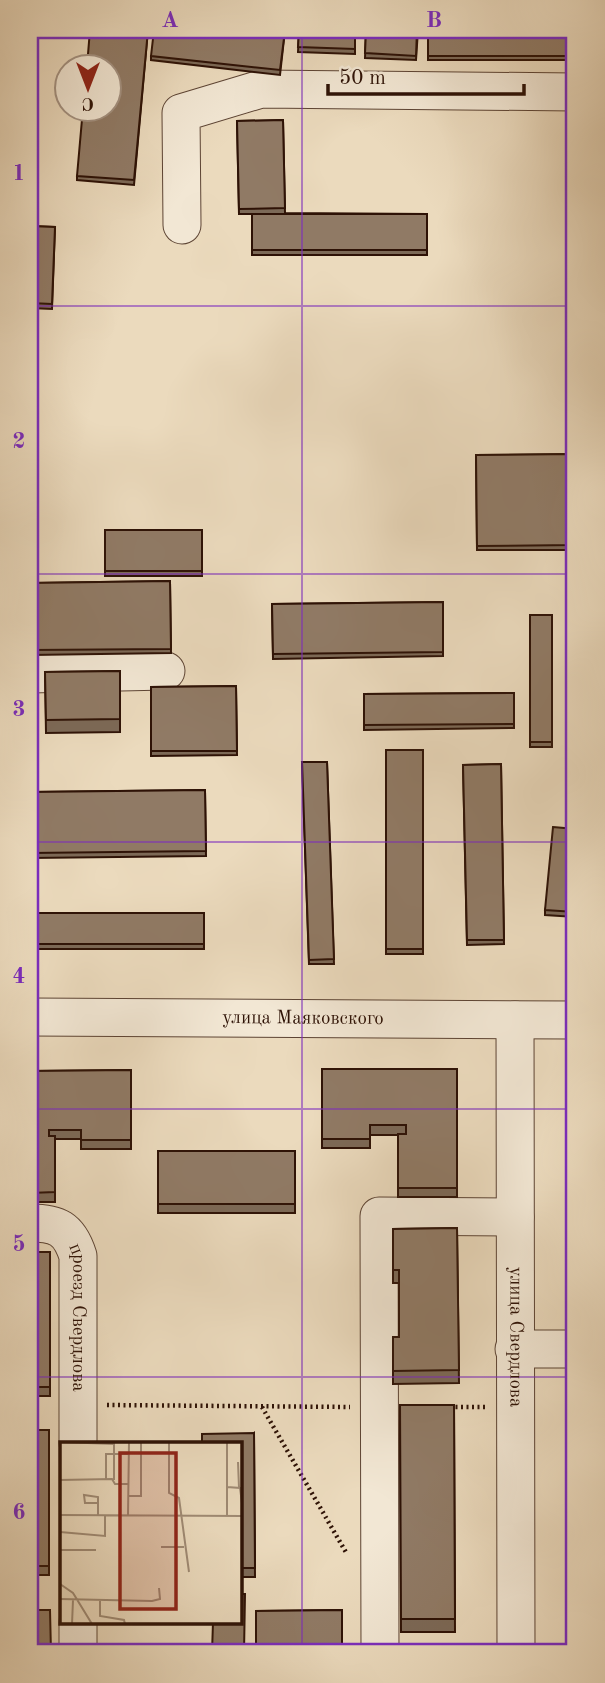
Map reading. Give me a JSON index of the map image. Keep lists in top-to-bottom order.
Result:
{
  "streets": {
    "street": ["улица Маяковского", "проезд Свердлова", "улица Свердлова"]
  },
  "crossings": [
    ["улица Маяковского", "улица Свердлова"]
  ],
  "scale_bar": "50 m",
  "north": "bottom",
  "grid": {
    "columns": ["A", "B"],
    "rows": [
      "1",
      "2",
      "3",
      "4",
      "5",
      "6"
    ]
  }
}
